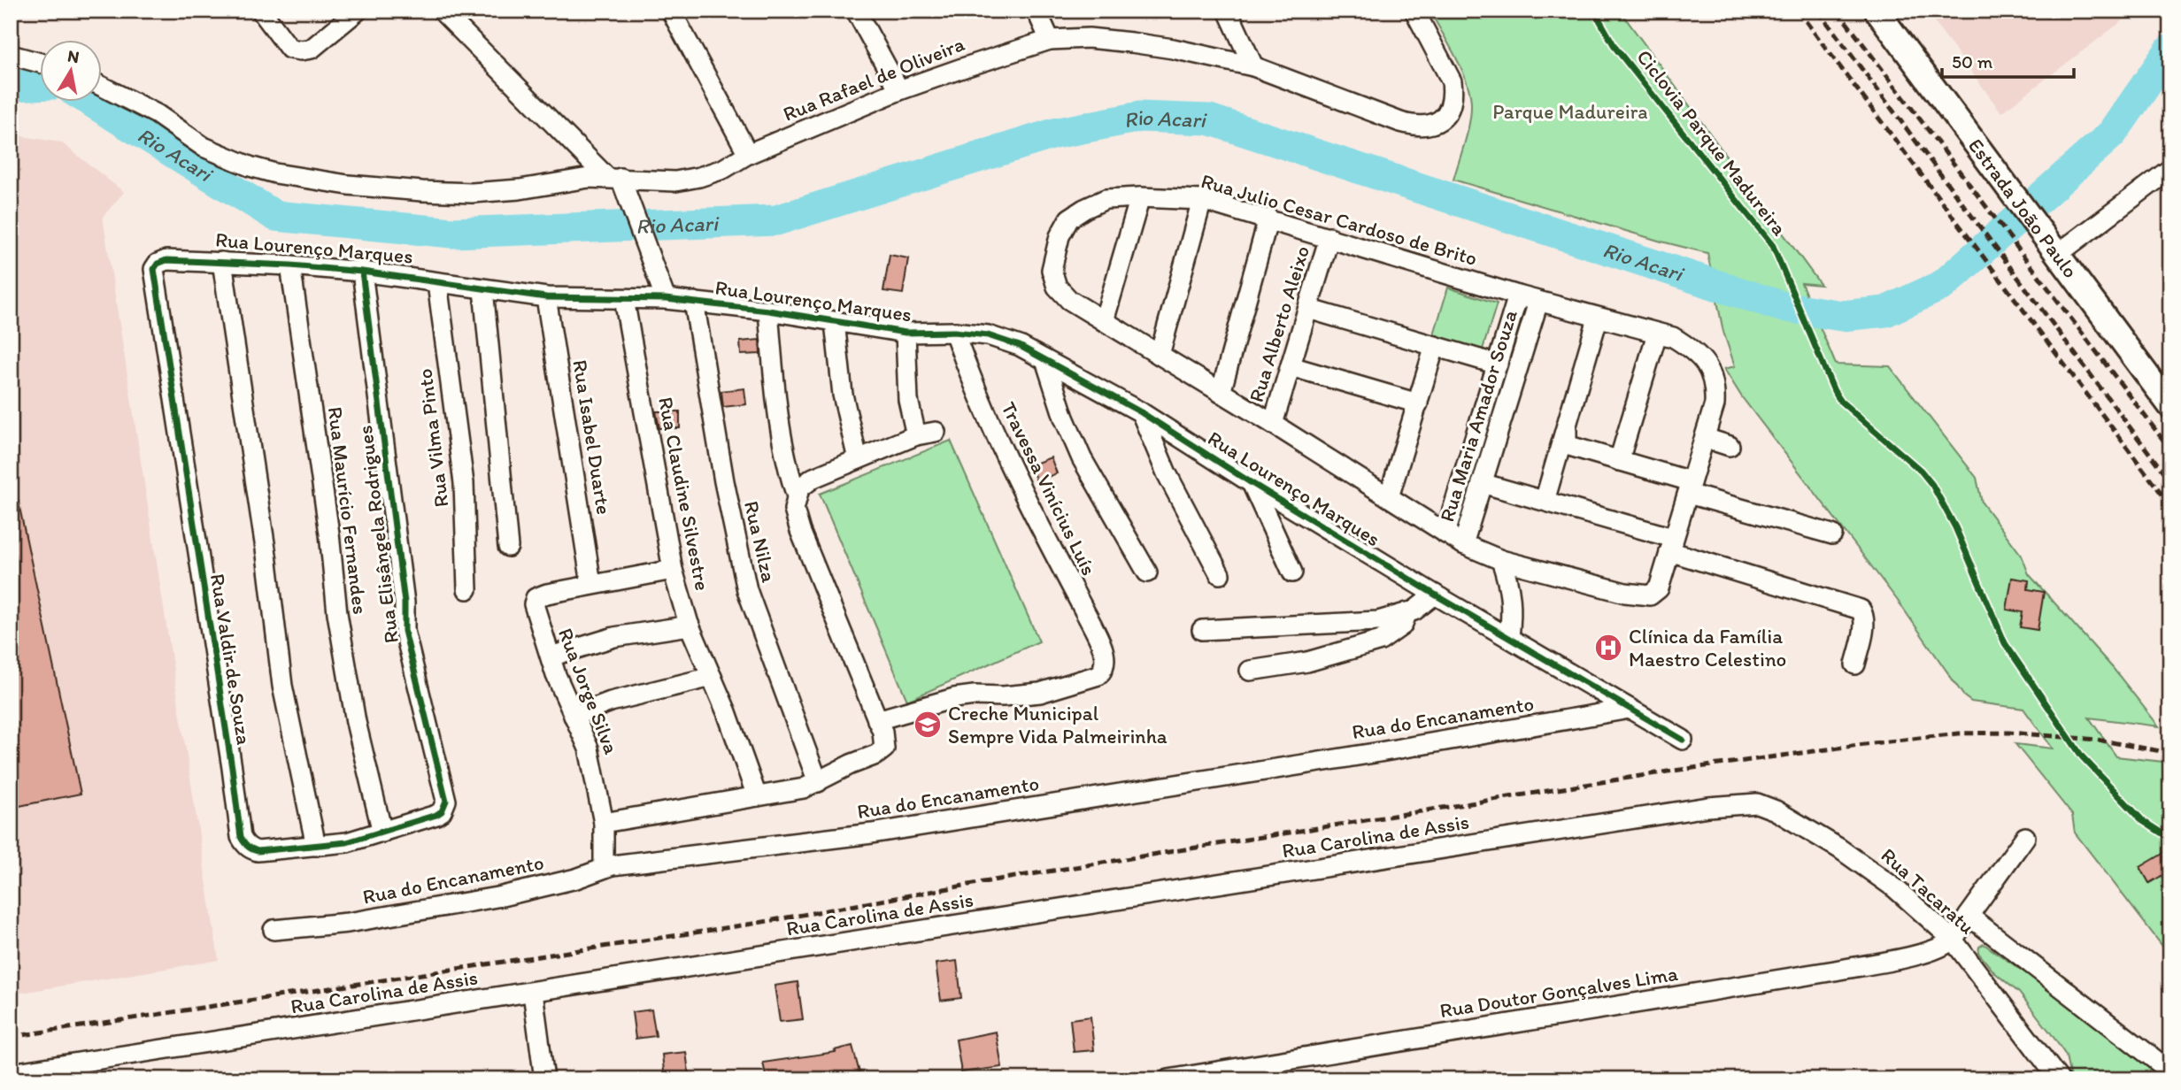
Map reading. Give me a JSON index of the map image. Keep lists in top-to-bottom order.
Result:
{
  "streets": {
    "main road": ["Estrada João Paulo"],
    "street": [
      "Rua Rafael de Oliveira",
      "Rua Julio Cesar Cardoso de Brito",
      "Rua Lourenço Marques",
      "Rua Alberto Aleixo",
      "Rua Maria Amador Souza",
      "Rua Isabel Duarte",
      "Rua Vilma Pinto",
      "Travessa Vinícius Luís",
      "Rua Claudine Silvestre",
      "Rua Maurício Fernandes",
      "Rua Elisângela Rodrigues",
      "Rua Nilza",
      "Rua Valdir de Souza",
      "Rua Jorge Silva",
      "Rua do Encanamento",
      "Rua Carolina de Assis",
      "Rua Tacaratu",
      "Rua Doutor Gonçalves Lima"
    ],
    "cycle path": ["Ciclovia Parque Madureira"]
  },
  "crossings": [
    ["Rua Julio Cesar Cardoso de Brito", "Rua Alberto Aleixo"],
    ["Rua Julio Cesar Cardoso de Brito", "Rua Maria Amador Souza"],
    ["Rua Lourenço Marques", "Rua Isabel Duarte"],
    ["Rua Lourenço Marques", "Rua Vilma Pinto"],
    ["Rua Lourenço Marques", "Travessa Vinícius Luís"],
    ["Rua Lourenço Marques", "Rua Claudine Silvestre"],
    ["Rua Lourenço Marques", "Rua Maurício Fernandes"],
    ["Rua Lourenço Marques", "Rua Elisângela Rodrigues"],
    ["Rua Lourenço Marques", "Rua Nilza"],
    ["Rua Lourenço Marques", "Rua Valdir de Souza"],
    ["Rua Lourenço Marques", "Rua do Encanamento"],
    ["Rua Isabel Duarte", "Rua Jorge Silva"],
    ["Rua Maurício Fernandes", "Rua Valdir de Souza"],
    ["Rua Elisângela Rodrigues", "Rua Valdir de Souza"],
    ["Rua Jorge Silva", "Rua do Encanamento"],
    ["Rua Carolina de Assis", "Rua Tacaratu"],
    ["Rua Tacaratu", "Rua Doutor Gonçalves Lima"]
  ],
  "water": ["Rio Acari"],
  "parks": ["Parque Madureira"],
  "places": {
    "hospital": ["Clínica da Família Maestro Celestino"],
    "school or university": ["Creche Municipal Sempre Vida Palmeirinha"]
  },
  "scale_bar": "50 m",
  "north": "top"
}
